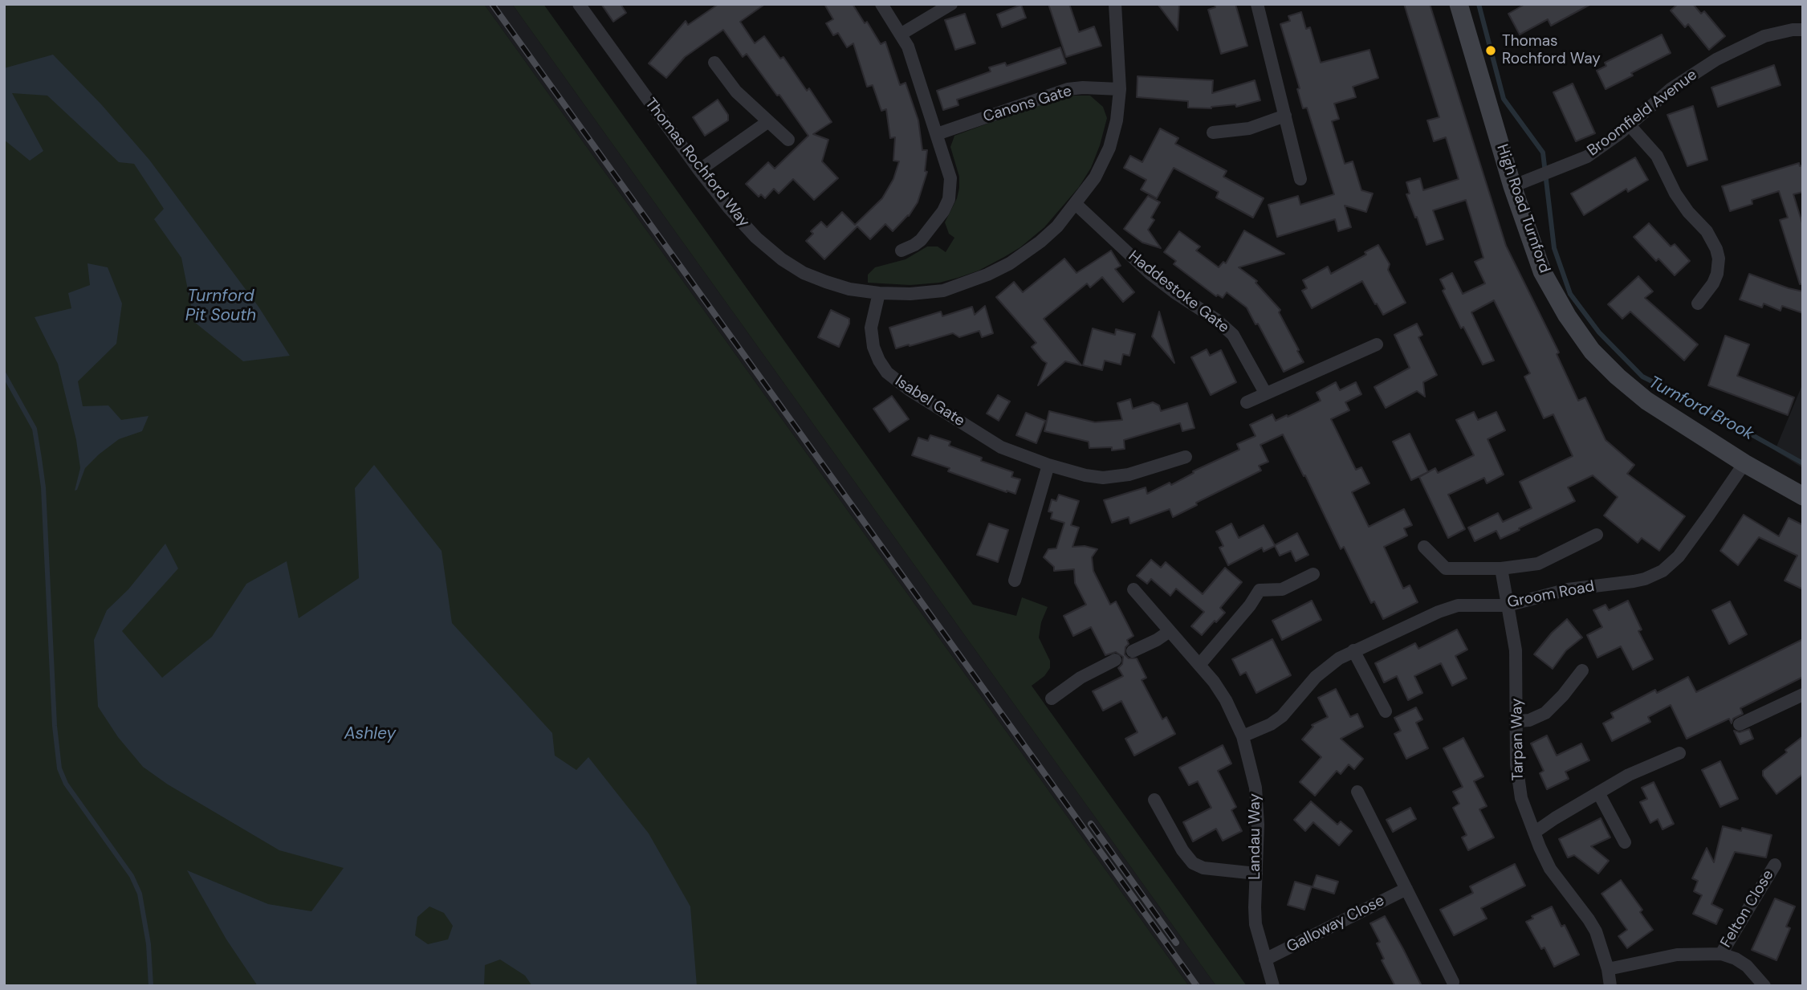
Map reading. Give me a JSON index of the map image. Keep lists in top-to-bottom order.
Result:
{
  "streets": {
    "main road": ["High Road Turnford"],
    "street": [
      "Canons Gate",
      "Broomfield Avenue",
      "Thomas Rochford Way",
      "Haddestoke Gate",
      "Isabel Gate",
      "Groom Road",
      "Tarpan Way",
      "Landau Way",
      "Felton Close",
      "Galloway Close"
    ]
  },
  "crossings": [
    ["Canons Gate", "Thomas Rochford Way"],
    ["Broomfield Avenue", "High Road Turnford"],
    ["Thomas Rochford Way", "Haddestoke Gate"],
    ["Thomas Rochford Way", "Isabel Gate"],
    ["High Road Turnford", "Groom Road"],
    ["Groom Road", "Tarpan Way"],
    ["Groom Road", "Landau Way"],
    ["Tarpan Way", "Felton Close"],
    ["Landau Way", "Galloway Close"]
  ],
  "water": ["Turnford Pit South", "Turnford Brook", "Ashley"],
  "places": ["Thomas Rochford Way"]
}
